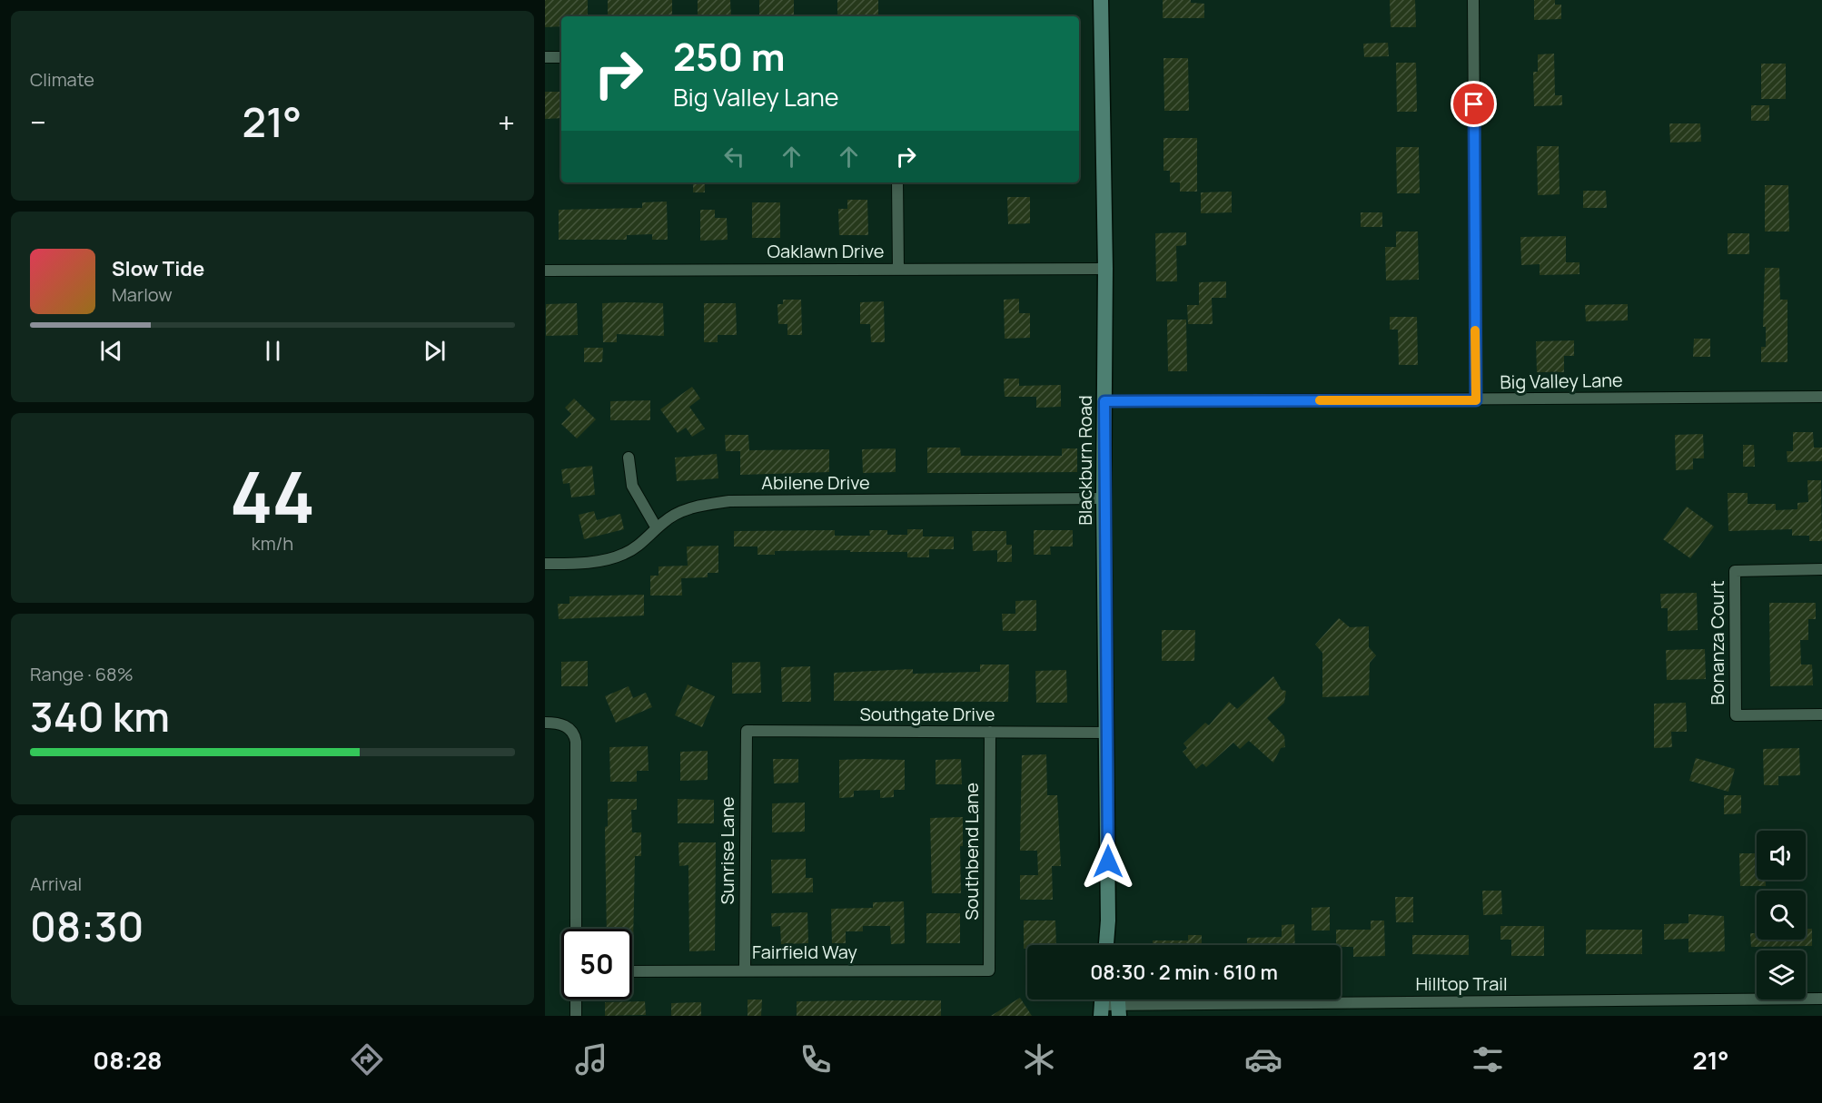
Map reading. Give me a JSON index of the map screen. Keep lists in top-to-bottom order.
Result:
{
  "streets": {
    "main road": ["Blackburn Road"],
    "street": [
      "Oaklawn Drive",
      "Big Valley Lane",
      "Abilene Drive",
      "Bonanza Court",
      "Southgate Drive",
      "Sunrise Lane",
      "Southbend Lane",
      "Fairfield Way",
      "Hilltop Trail"
    ]
  },
  "crossings": [
    ["Oaklawn Drive", "Blackburn Road"],
    ["Big Valley Lane", "Blackburn Road"],
    ["Blackburn Road", "Abilene Drive"],
    ["Blackburn Road", "Southgate Drive"],
    ["Southgate Drive", "Sunrise Lane"],
    ["Southgate Drive", "Southbend Lane"],
    ["Sunrise Lane", "Fairfield Way"],
    ["Southbend Lane", "Fairfield Way"]
  ],
  "page": {
    "tile": [
      "Climate",
      ["44", "km/h"],
      ["Range · 68%", "340 km"],
      ["Arrival", "08:30"]
    ],
    "turn": ["250 m", "Big Valley Lane"],
    "heat": ["−", "21°", "+"],
    "song": ["Slow Tide", "Marlow"],
    "limit": "50",
    "trip": "08:30 · 2 min · 610 m",
    "tabs": ["08:28", "21°"]
  }
}
